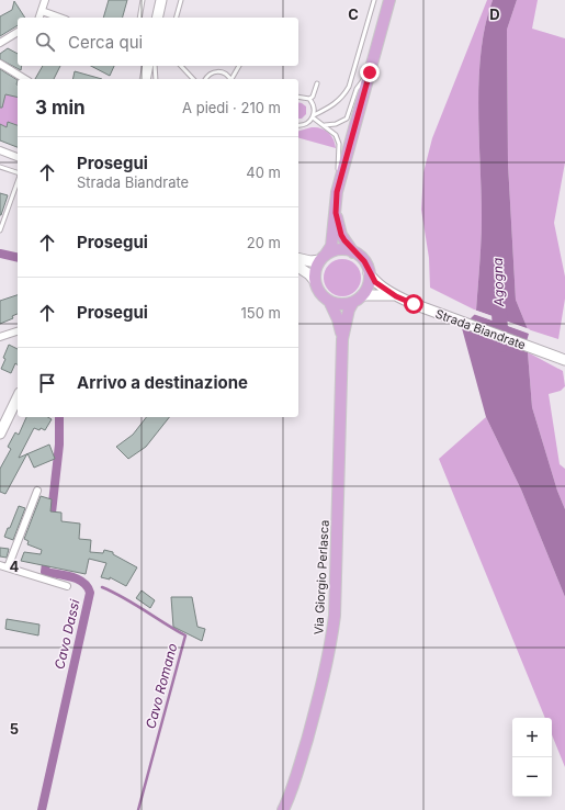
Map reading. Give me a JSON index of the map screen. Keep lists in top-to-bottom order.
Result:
{
  "streets": {
    "main road": ["Strada Biandrate", "Via Giorgio Perlasca"]
  },
  "crossings": [
    ["Strada Biandrate", "Via Giorgio Perlasca"]
  ],
  "water": ["Agogna", "Cavo Dassi", "Cavo Romano"],
  "page": {
    "search": "Cerca qui",
    "heading": ["3 min", "A piedi · 210 m"],
    "list": [
      ["Prosegui", "Strada Biandrate", "40 m"],
      ["Prosegui", "20 m"],
      ["Prosegui", "150 m"],
      "Arrivo a destinazione"
    ],
    "map_buttons": ["+", "−"]
  },
  "grid": {
    "columns": ["C", "D"],
    "rows": ["4", "5"]
  }
}
